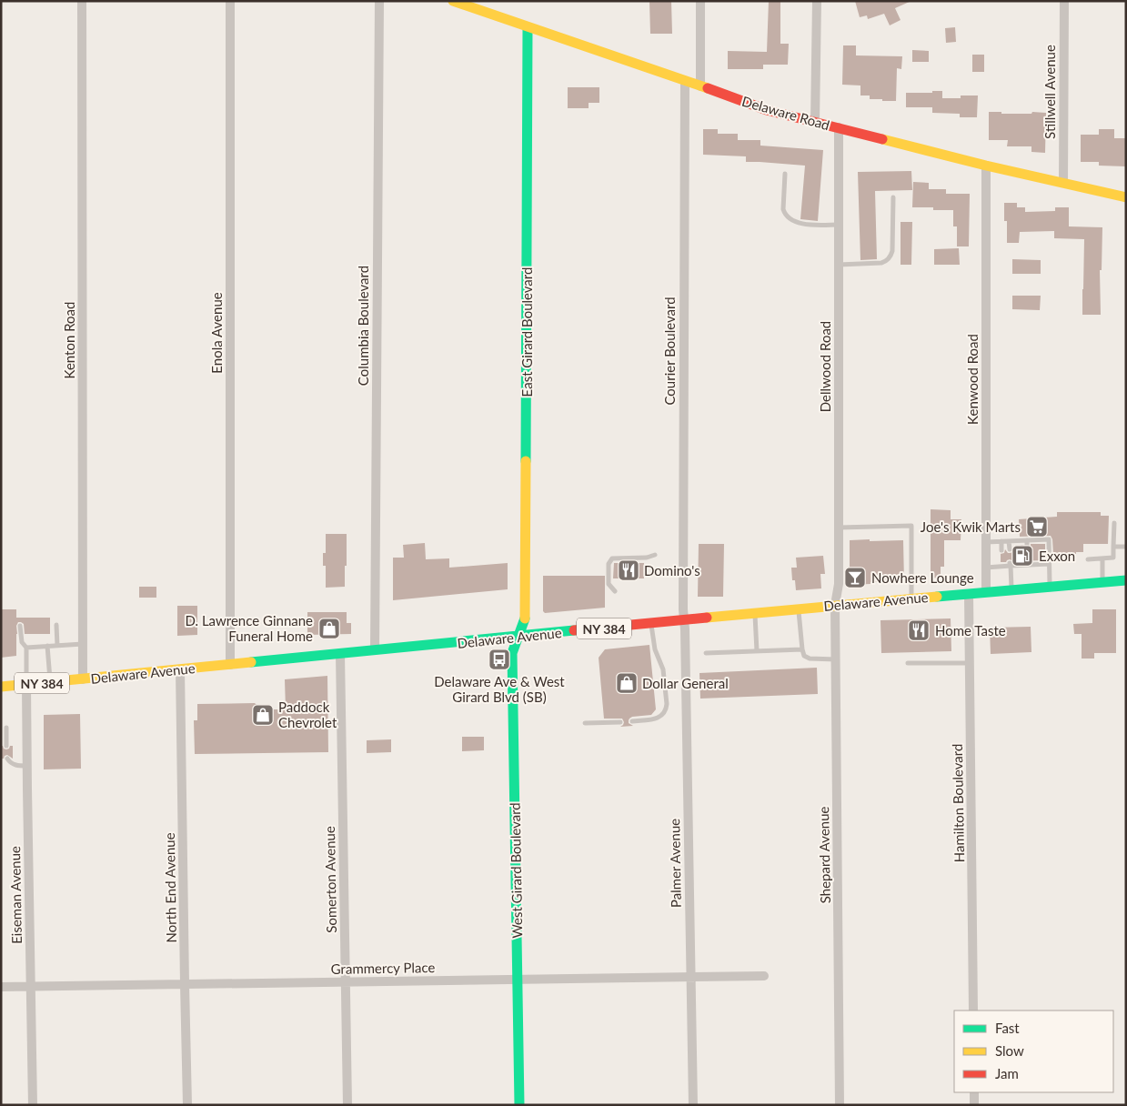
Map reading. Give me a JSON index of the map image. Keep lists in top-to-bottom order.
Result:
{
  "streets": {
    "street": [
      "Stillwell Avenue",
      "Delaware Road",
      "Columbia Boulevard",
      "East Girard Boulevard",
      "Enola Avenue",
      "Kenton Road",
      "Courier Boulevard",
      "Dellwood Road",
      "Kenwood Road",
      "Delaware Avenue",
      "NY 384",
      "Hamilton Boulevard",
      "Shepard Avenue",
      "Palmer Avenue",
      "West Girard Boulevard",
      "Somerton Avenue",
      "North End Avenue",
      "Eiseman Avenue",
      "Grammercy Place"
    ]
  },
  "crossings": [
    ["Stillwell Avenue", "Delaware Road"],
    ["Delaware Road", "East Girard Boulevard"],
    ["Delaware Road", "Courier Boulevard"],
    ["Delaware Road", "Dellwood Road"],
    ["Delaware Road", "Kenwood Road"],
    ["Columbia Boulevard", "Delaware Avenue"],
    ["East Girard Boulevard", "Delaware Avenue"],
    ["East Girard Boulevard", "West Girard Boulevard"],
    ["Enola Avenue", "Delaware Avenue"],
    ["Kenton Road", "Delaware Avenue"],
    ["Courier Boulevard", "Delaware Avenue"],
    ["Courier Boulevard", "Palmer Avenue"],
    ["Dellwood Road", "Delaware Avenue"],
    ["Dellwood Road", "Shepard Avenue"],
    ["Kenwood Road", "Delaware Avenue"],
    ["Delaware Avenue", "Hamilton Boulevard"],
    ["Delaware Avenue", "Shepard Avenue"],
    ["Delaware Avenue", "Palmer Avenue"],
    ["Delaware Avenue", "West Girard Boulevard"],
    ["Delaware Avenue", "Somerton Avenue"],
    ["Delaware Avenue", "North End Avenue"],
    ["Delaware Avenue", "Eiseman Avenue"],
    ["Palmer Avenue", "Grammercy Place"],
    ["West Girard Boulevard", "Grammercy Place"],
    ["Somerton Avenue", "Grammercy Place"],
    ["North End Avenue", "Grammercy Place"],
    ["Eiseman Avenue", "Grammercy Place"]
  ],
  "places": {
    "supermarket": ["Joe's Kwik Marts"],
    "fuel station": ["Exxon"],
    "restaurant": ["Domino's", "Home Taste"],
    "bar": ["Nowhere Lounge"],
    "shop": ["D. Lawrence Ginnane Funeral Home", "Dollar General", "Paddock Chevrolet"],
    "bus stop": ["Delaware Ave & West Girard Blvd (SB)"]
  },
  "legend": ["Fast", "Slow", "Jam"]
}
